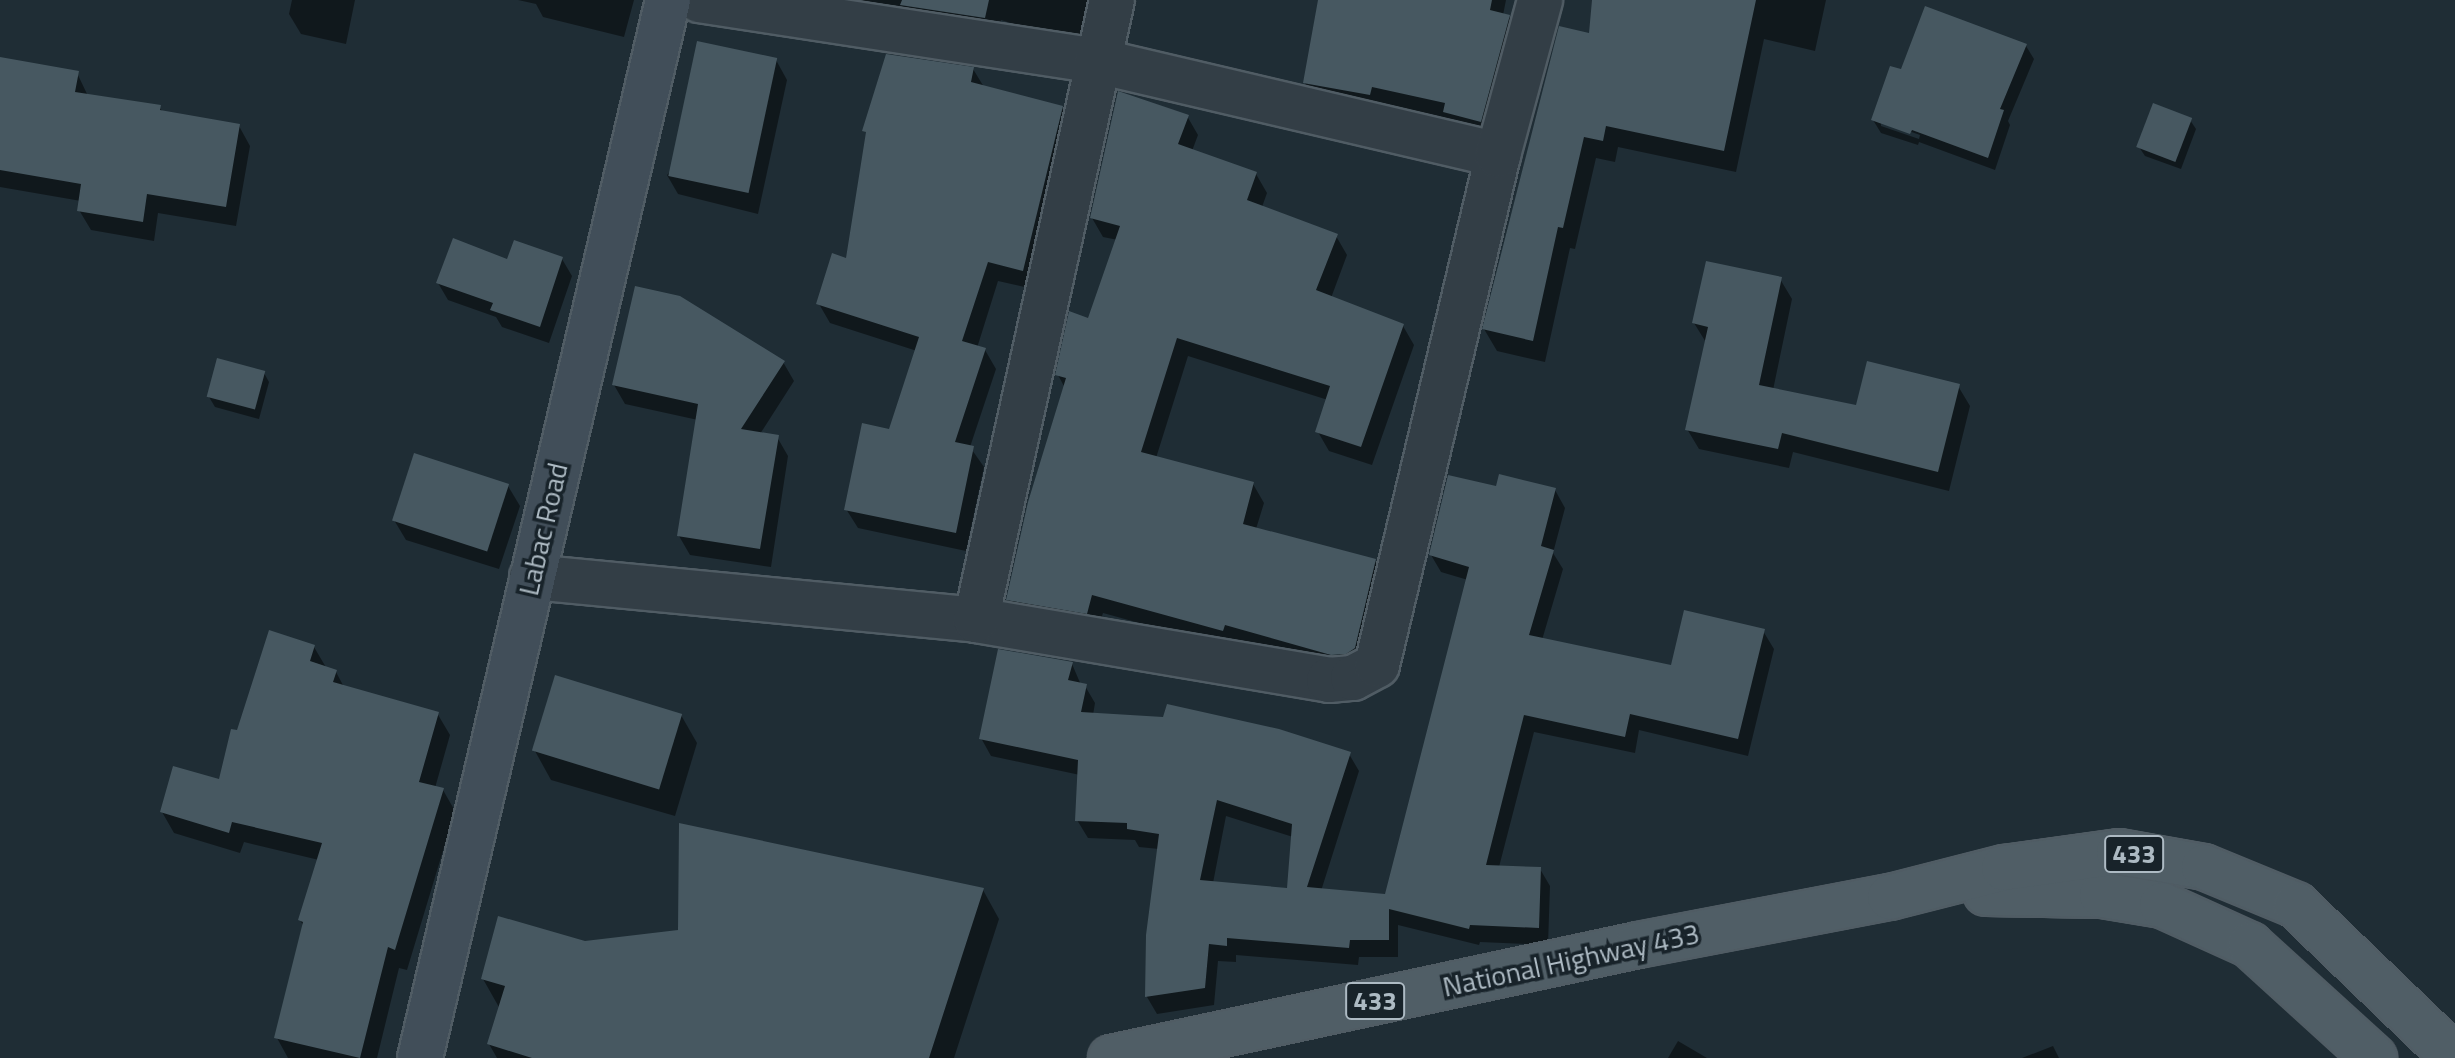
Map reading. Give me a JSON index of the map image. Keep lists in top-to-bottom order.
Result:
{
  "streets": {
    "main road": ["433", "National Highway 433"],
    "street": ["Labac Road"]
  }
}
